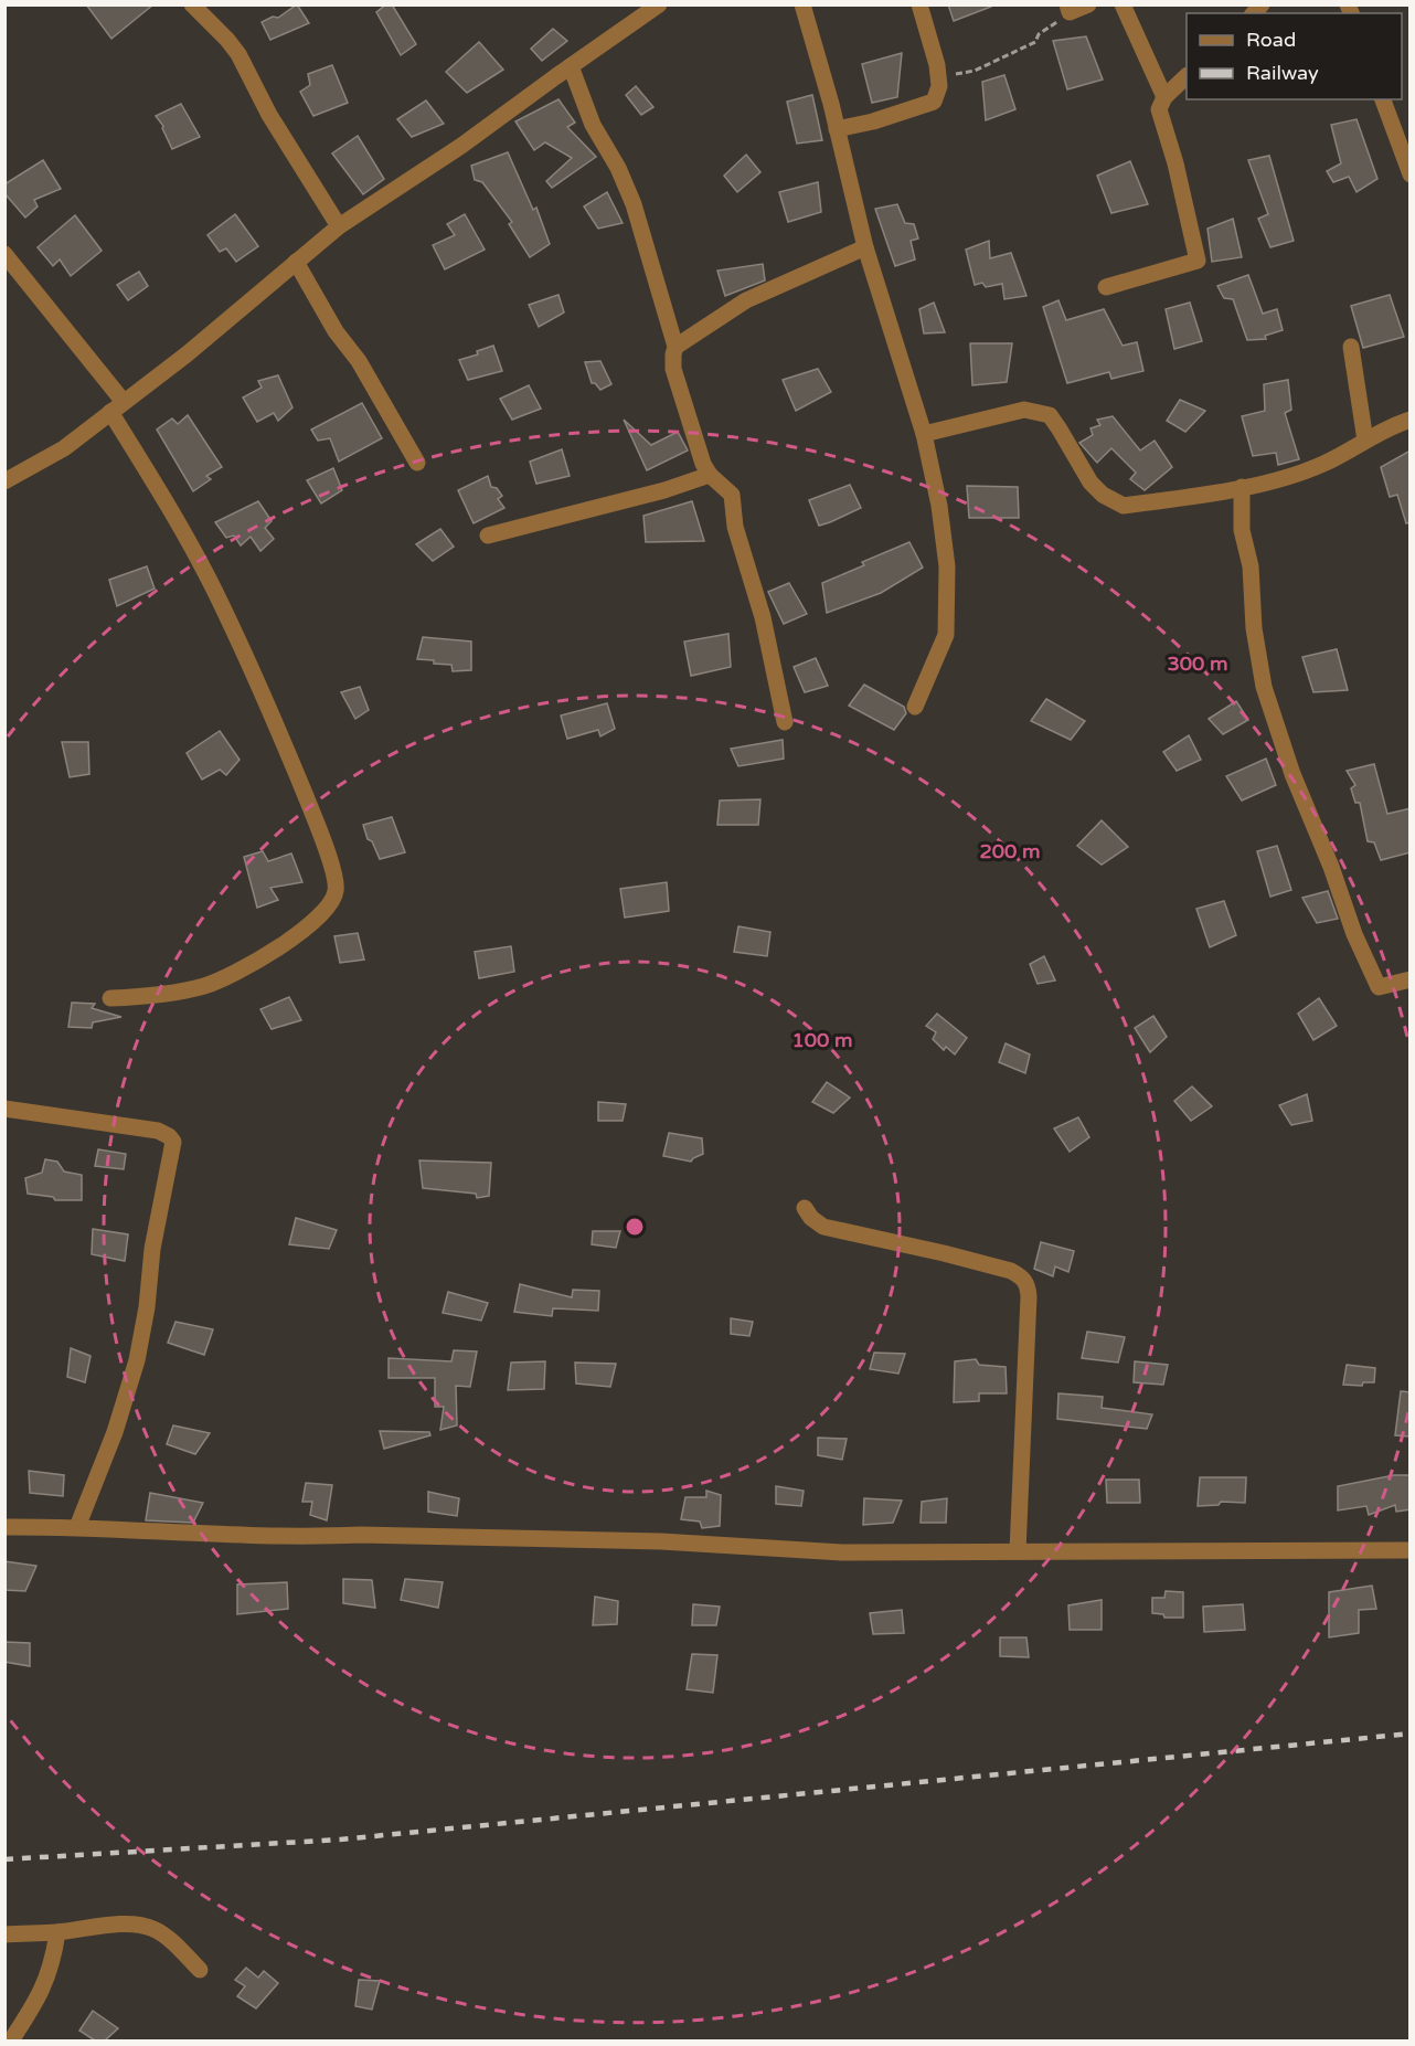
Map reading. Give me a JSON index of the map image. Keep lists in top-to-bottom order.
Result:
{
  "legend": ["Road", "Railway"],
  "rings": ["300 m", "200 m", "100 m"]
}
